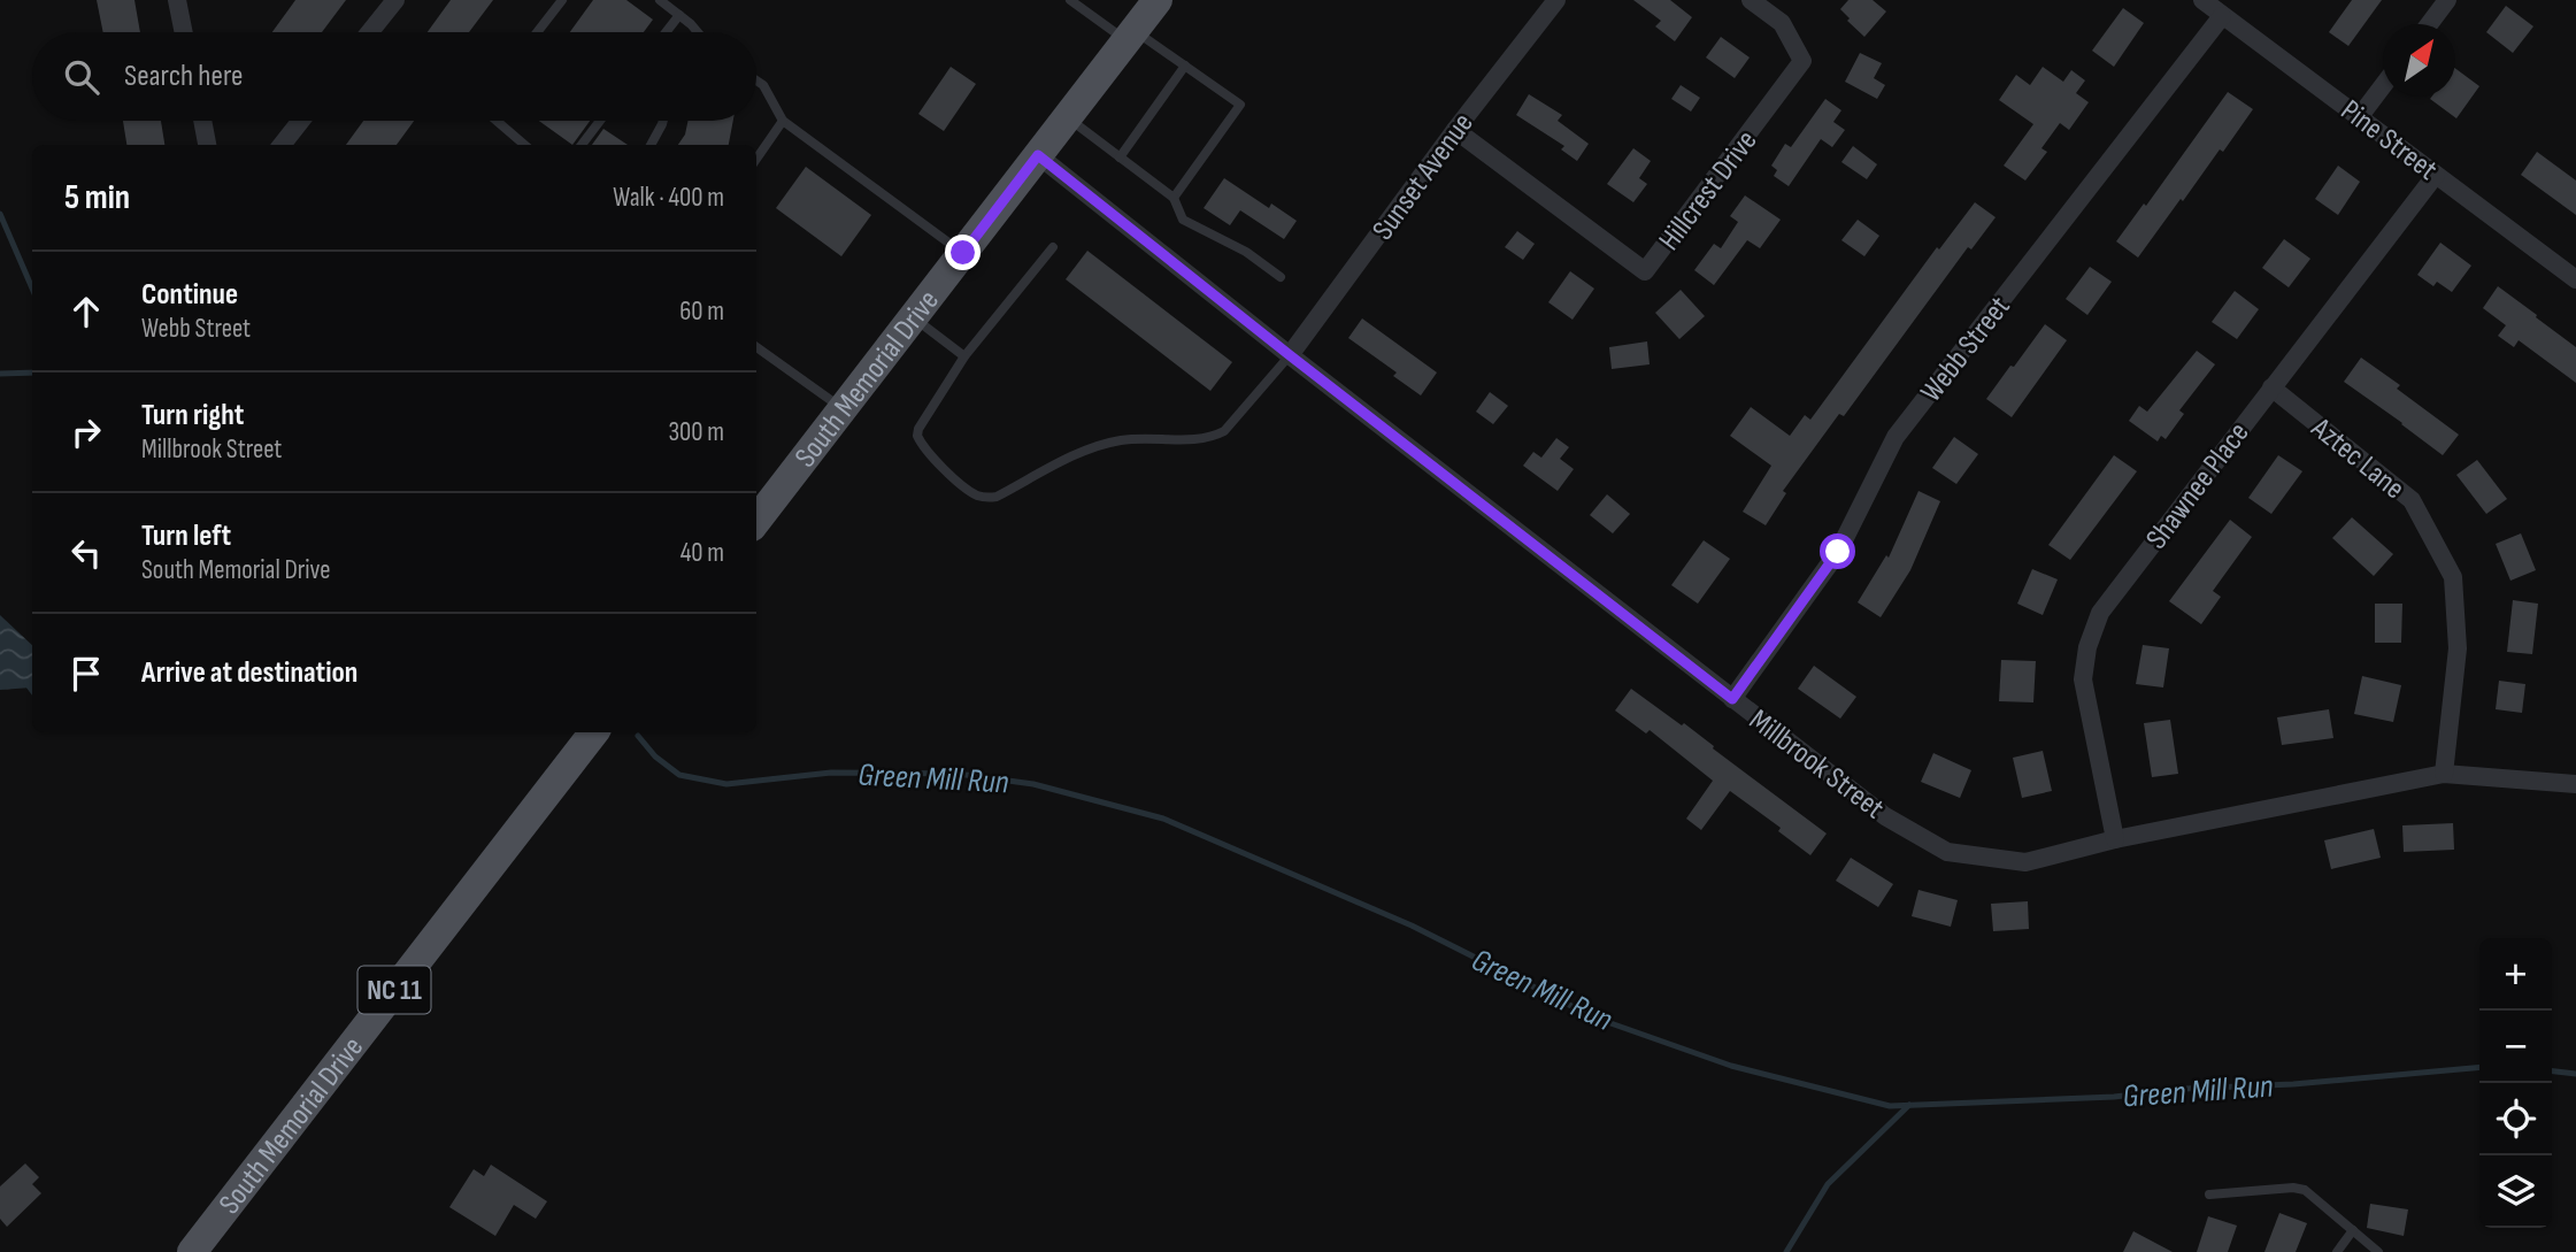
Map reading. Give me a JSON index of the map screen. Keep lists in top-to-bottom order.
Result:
{
  "streets": {
    "main road": ["South Memorial Drive", "NC 11"],
    "street": [
      "Pine Street",
      "Sunset Avenue",
      "Hillcrest Drive",
      "Webb Street",
      "Aztec Lane",
      "Shawnee Place",
      "Millbrook Street"
    ]
  },
  "crossings": [
    ["Pine Street", "Webb Street"],
    ["Pine Street", "Shawnee Place"],
    ["Sunset Avenue", "Hillcrest Drive"],
    ["Sunset Avenue", "Millbrook Street"],
    ["Webb Street", "Millbrook Street"],
    ["South Memorial Drive", "Millbrook Street"],
    ["Aztec Lane", "Shawnee Place"],
    ["Aztec Lane", "Millbrook Street"],
    ["Shawnee Place", "Millbrook Street"]
  ],
  "water": ["Green Mill Run"],
  "north": "top right",
  "page": {
    "search": "Search here",
    "heading": ["5 min", "Walk · 400 m"],
    "list": [
      ["Continue", "Webb Street", "60 m"],
      ["Turn right", "Millbrook Street", "300 m"],
      ["Turn left", "South Memorial Drive", "40 m"],
      "Arrive at destination"
    ],
    "map_buttons": ["+", "−"]
  }
}
